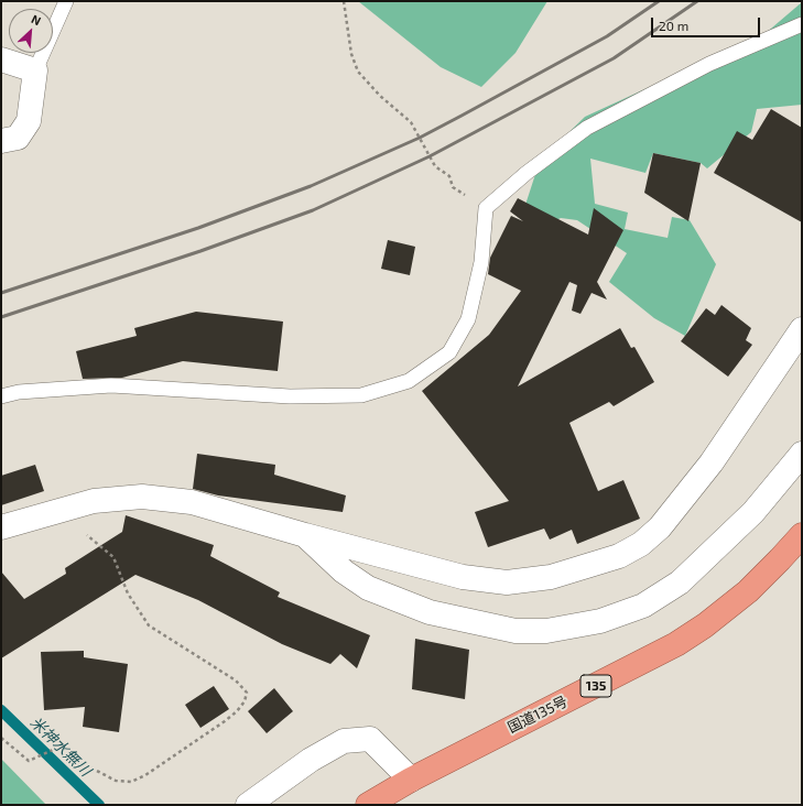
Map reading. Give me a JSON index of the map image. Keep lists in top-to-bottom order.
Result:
{
  "streets": {
    "highway": ["135", "国道135号"]
  },
  "water": ["米神水無川"],
  "scale_bar": "20 m",
  "north": "top right"
}
